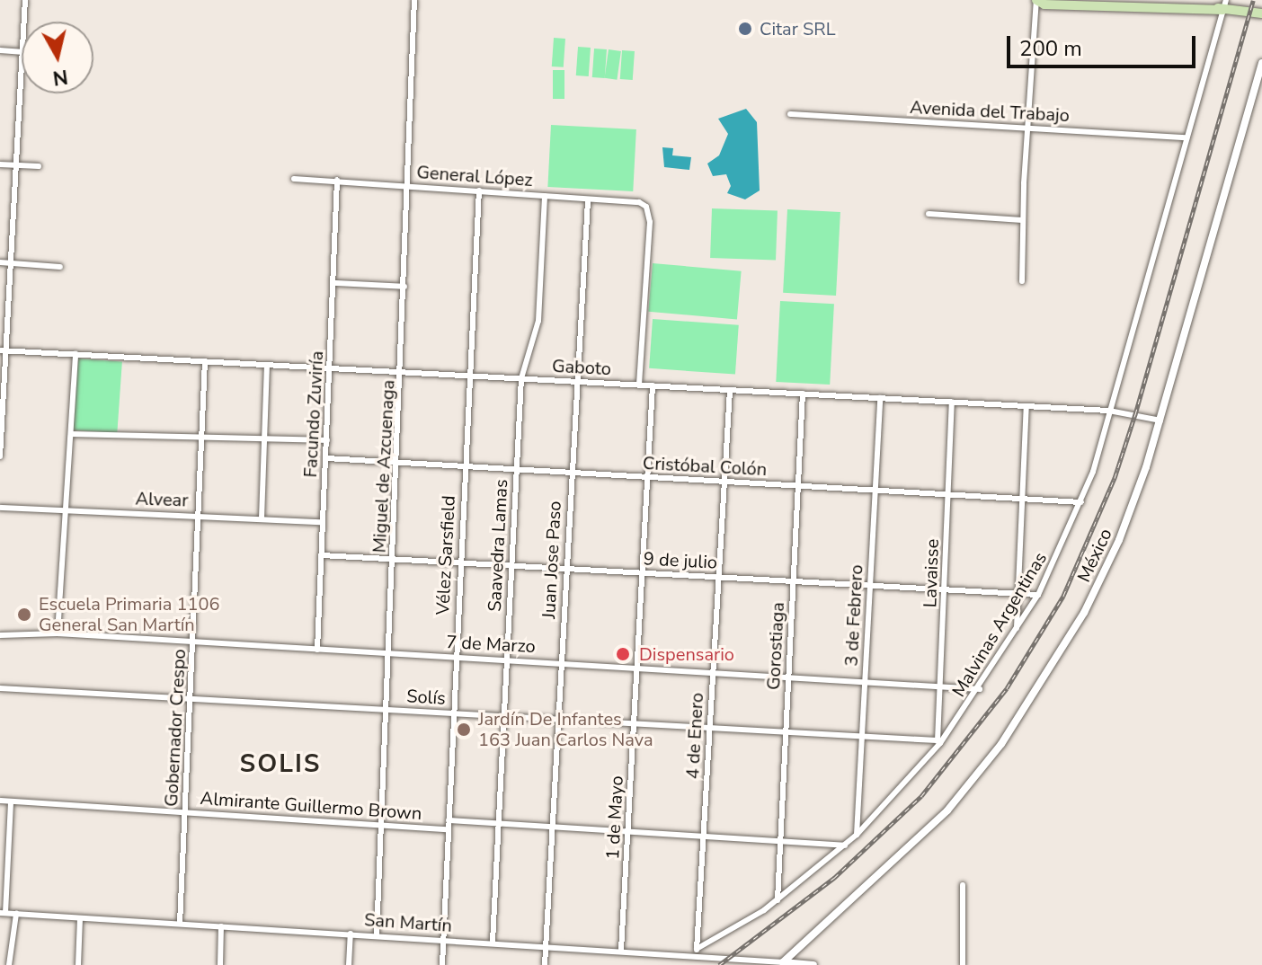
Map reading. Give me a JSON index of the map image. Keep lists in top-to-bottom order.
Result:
{
  "streets": {
    "street": [
      "Avenida del Trabajo",
      "General López",
      "Gaboto",
      "Facundo Zuviría",
      "Miguel de Azcuenaga",
      "Cristóbal Colón",
      "Alvear",
      "Saavedra Lamas",
      "Vélez Sarsfield",
      "México",
      "Juan Jose Paso",
      "9 de julio",
      "Lavaisse",
      "3 de Febrero",
      "Malvinas Argentinas",
      "7 de Marzo",
      "Gorostiaga",
      "Solís",
      "Gobernador Crespo",
      "4 de Enero",
      "Almirante Guillermo Brown",
      "1 de Mayo",
      "San Martín"
    ]
  },
  "crossings": [
    ["Avenida del Trabajo", "Malvinas Argentinas"],
    ["General López", "Gaboto"],
    ["General López", "Facundo Zuviría"],
    ["General López", "Miguel de Azcuenaga"],
    ["General López", "Saavedra Lamas"],
    ["General López", "Vélez Sarsfield"],
    ["General López", "Juan Jose Paso"],
    ["Gaboto", "Facundo Zuviría"],
    ["Gaboto", "Miguel de Azcuenaga"],
    ["Gaboto", "Saavedra Lamas"],
    ["Gaboto", "Vélez Sarsfield"],
    ["Gaboto", "México"],
    ["Gaboto", "Juan Jose Paso"],
    ["Gaboto", "Lavaisse"],
    ["Gaboto", "3 de Febrero"],
    ["Gaboto", "Malvinas Argentinas"],
    ["Gaboto", "Gorostiaga"],
    ["Gaboto", "Gobernador Crespo"],
    ["Gaboto", "4 de Enero"],
    ["Gaboto", "1 de Mayo"],
    ["Facundo Zuviría", "Cristóbal Colón"],
    ["Facundo Zuviría", "Alvear"],
    ["Facundo Zuviría", "9 de julio"],
    ["Facundo Zuviría", "7 de Marzo"],
    ["Miguel de Azcuenaga", "Cristóbal Colón"],
    ["Miguel de Azcuenaga", "9 de julio"],
    ["Miguel de Azcuenaga", "7 de Marzo"],
    ["Miguel de Azcuenaga", "Solís"],
    ["Miguel de Azcuenaga", "Almirante Guillermo Brown"],
    ["Miguel de Azcuenaga", "San Martín"],
    ["Cristóbal Colón", "Saavedra Lamas"],
    ["Cristóbal Colón", "Vélez Sarsfield"],
    ["Cristóbal Colón", "Juan Jose Paso"],
    ["Cristóbal Colón", "Lavaisse"],
    ["Cristóbal Colón", "3 de Febrero"],
    ["Cristóbal Colón", "Malvinas Argentinas"],
    ["Cristóbal Colón", "Gorostiaga"],
    ["Cristóbal Colón", "4 de Enero"],
    ["Cristóbal Colón", "1 de Mayo"],
    ["Alvear", "Gobernador Crespo"],
    ["Saavedra Lamas", "9 de julio"],
    ["Saavedra Lamas", "7 de Marzo"],
    ["Saavedra Lamas", "Solís"],
    ["Saavedra Lamas", "San Martín"],
    ["Vélez Sarsfield", "9 de julio"],
    ["Vélez Sarsfield", "7 de Marzo"],
    ["Vélez Sarsfield", "Solís"],
    ["Vélez Sarsfield", "Almirante Guillermo Brown"],
    ["Vélez Sarsfield", "San Martín"],
    ["México", "San Martín"],
    ["Juan Jose Paso", "9 de julio"],
    ["Juan Jose Paso", "7 de Marzo"],
    ["Juan Jose Paso", "Solís"],
    ["Juan Jose Paso", "San Martín"],
    ["9 de julio", "Lavaisse"],
    ["9 de julio", "3 de Febrero"],
    ["9 de julio", "Malvinas Argentinas"],
    ["9 de julio", "Gorostiaga"],
    ["9 de julio", "4 de Enero"],
    ["9 de julio", "1 de Mayo"],
    ["Lavaisse", "Malvinas Argentinas"],
    ["Lavaisse", "7 de Marzo"],
    ["Lavaisse", "Solís"],
    ["3 de Febrero", "Malvinas Argentinas"],
    ["3 de Febrero", "7 de Marzo"],
    ["3 de Febrero", "Solís"],
    ["Malvinas Argentinas", "7 de Marzo"],
    ["Malvinas Argentinas", "Gorostiaga"],
    ["Malvinas Argentinas", "Solís"],
    ["Malvinas Argentinas", "4 de Enero"],
    ["Malvinas Argentinas", "San Martín"],
    ["7 de Marzo", "Gorostiaga"],
    ["7 de Marzo", "Gobernador Crespo"],
    ["7 de Marzo", "4 de Enero"],
    ["7 de Marzo", "1 de Mayo"],
    ["Gorostiaga", "Solís"],
    ["Solís", "Gobernador Crespo"],
    ["Solís", "4 de Enero"],
    ["Solís", "1 de Mayo"],
    ["Gobernador Crespo", "Almirante Guillermo Brown"],
    ["Gobernador Crespo", "San Martín"],
    ["4 de Enero", "San Martín"],
    ["1 de Mayo", "San Martín"]
  ],
  "districts": ["SOLIS"],
  "places": [
    "Citar SRL",
    "Escuela Primaria 1106 General San Martín",
    "Dispensario",
    "Jardín De Infantes 163 Juan Carlos Nava"
  ],
  "scale_bar": "200 m",
  "north": "bottom"
}
